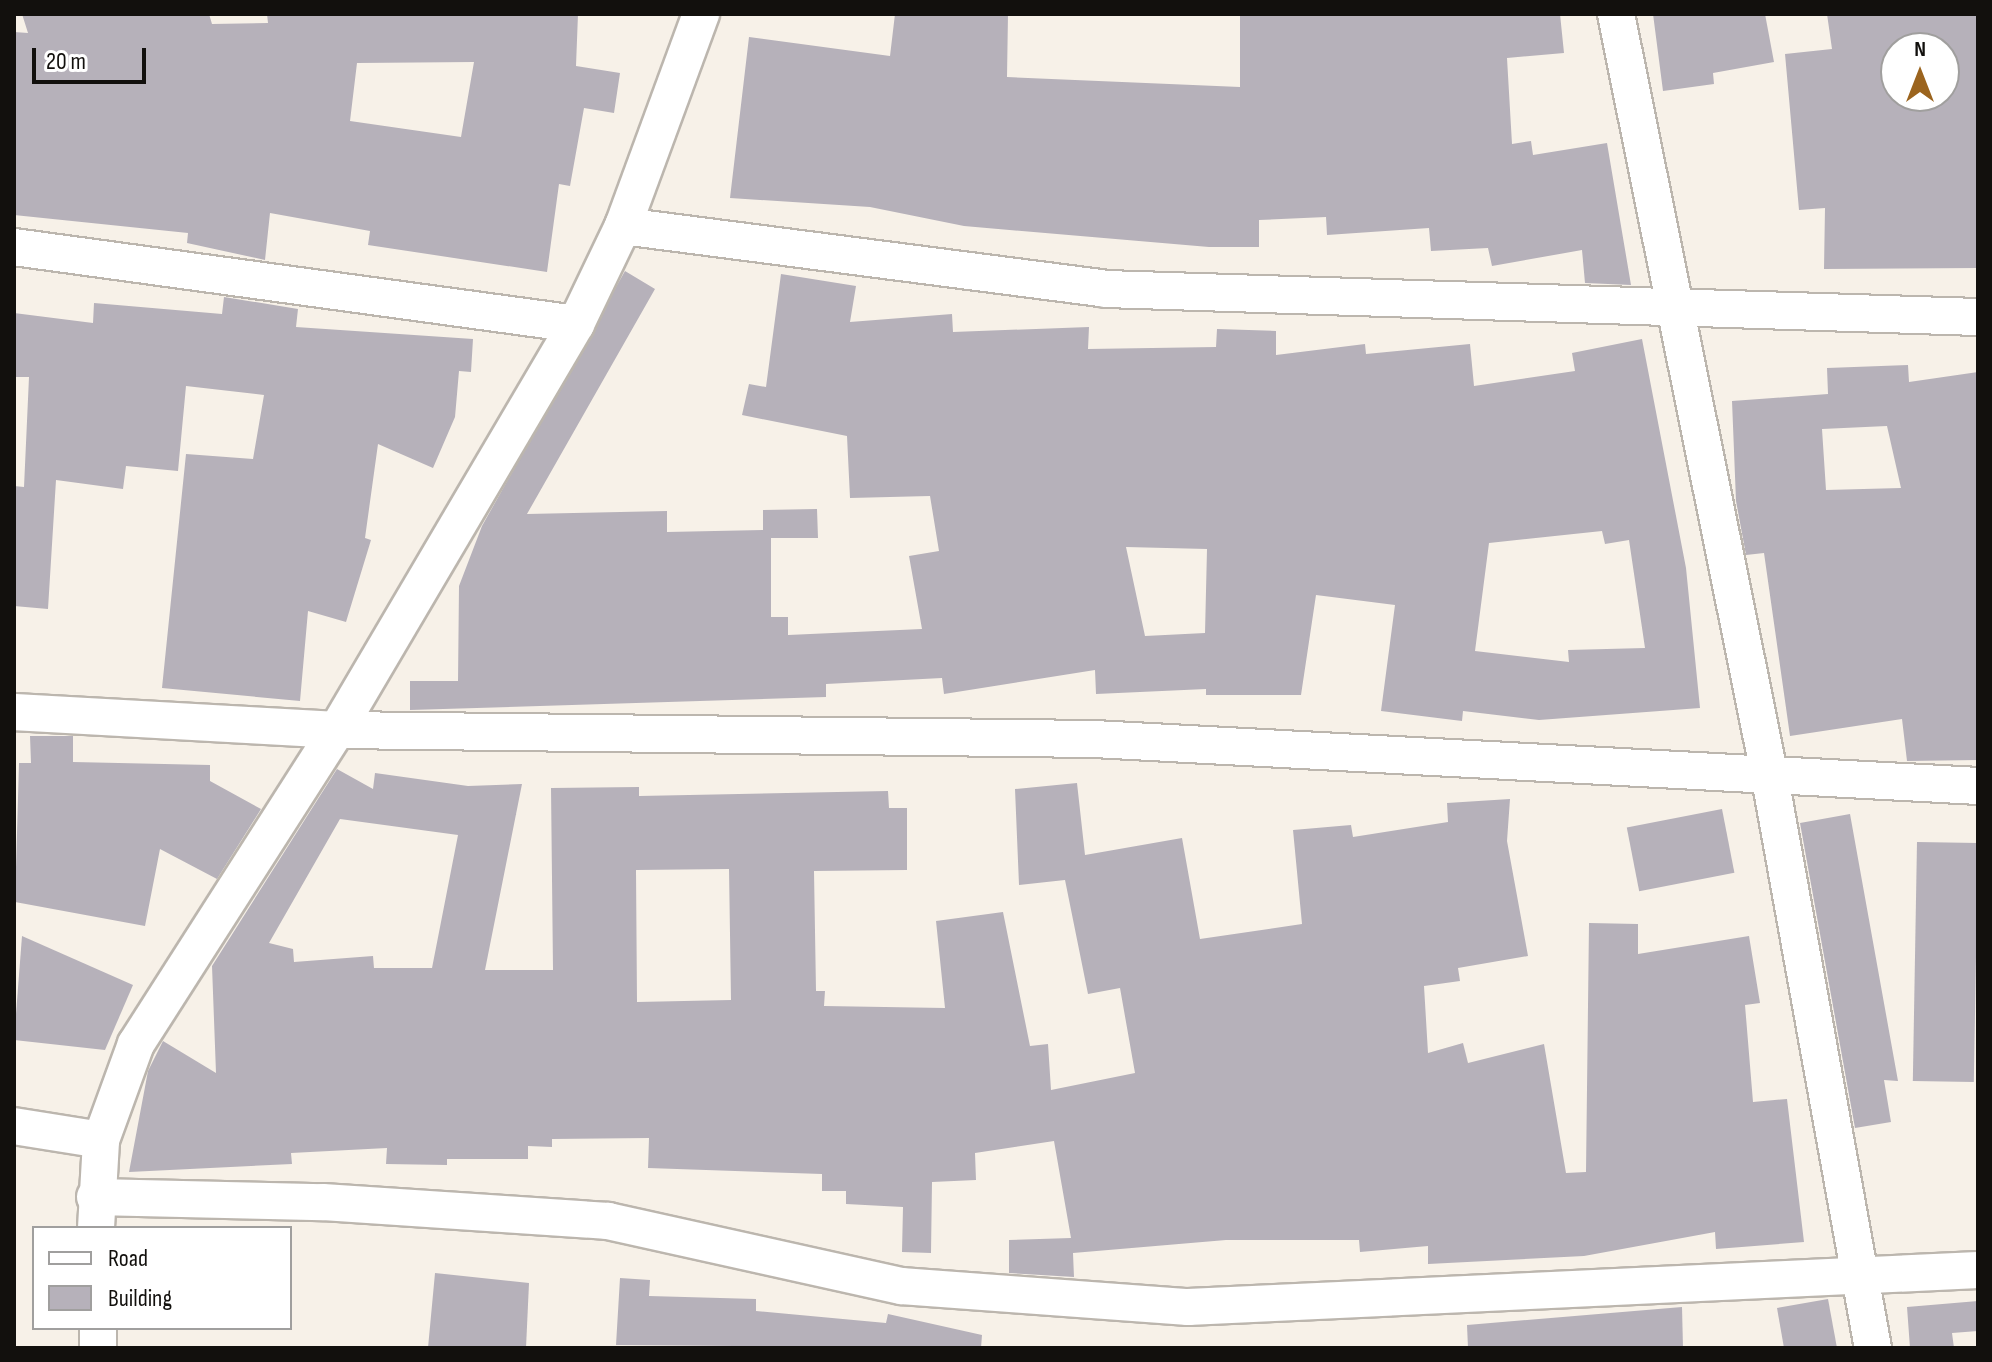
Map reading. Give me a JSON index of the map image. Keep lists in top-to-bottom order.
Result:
{
  "legend": ["Road", "Building"],
  "scale_bar": "20 m",
  "north": "top"
}
